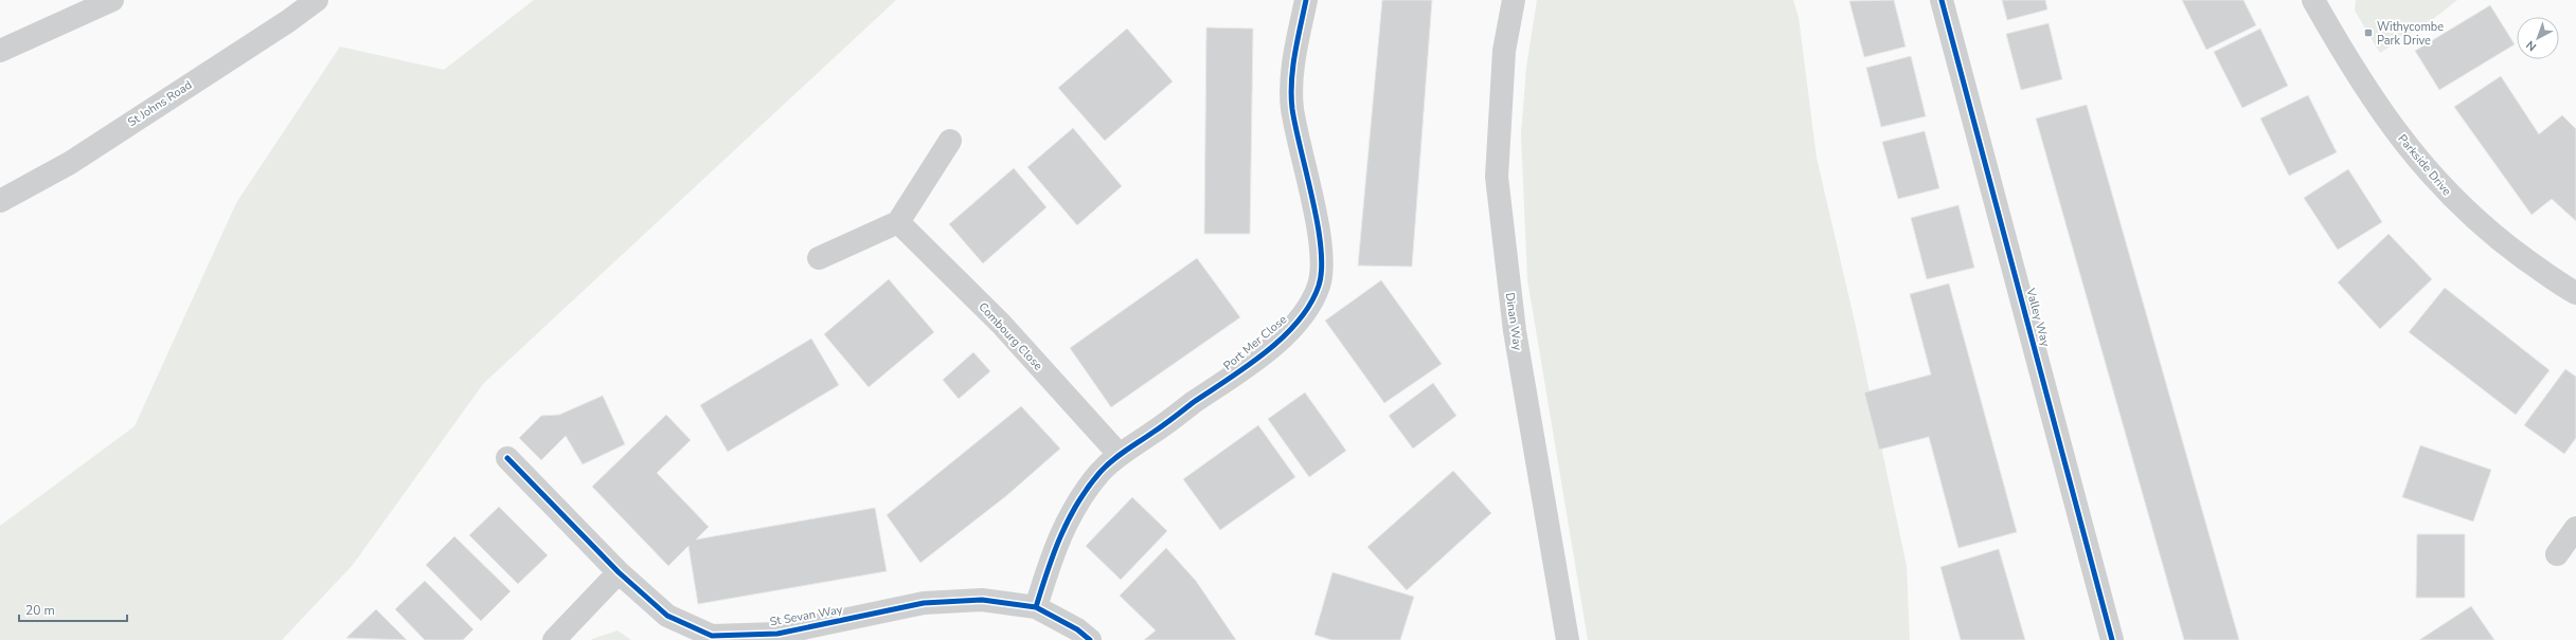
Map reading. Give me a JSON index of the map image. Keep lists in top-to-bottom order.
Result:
{
  "streets": {
    "street": [
      "St Johns Road",
      "Parkside Drive",
      "Valley Way",
      "Dinan Way",
      "Combourg Close",
      "Port Mer Close",
      "St Sevan Way"
    ]
  },
  "crossings": [
    ["Combourg Close", "Port Mer Close"],
    ["Port Mer Close", "St Sevan Way"]
  ],
  "places": {
    "transit": ["Withycombe Park Drive"]
  },
  "scale_bar": "20 m",
  "north": "bottom left"
}
